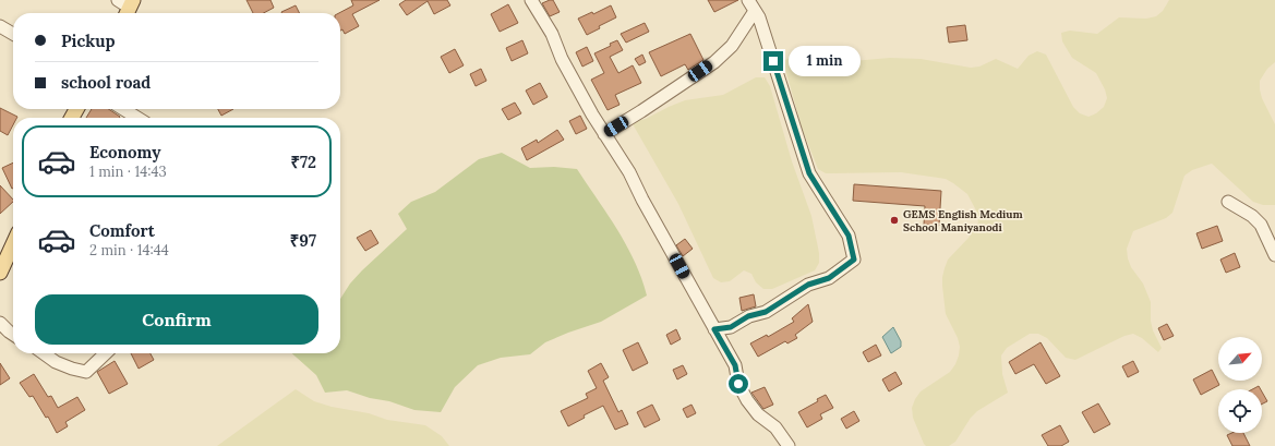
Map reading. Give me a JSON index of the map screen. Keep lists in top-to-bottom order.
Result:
{
  "places": ["GEMS English Medium School Maniyanodi"],
  "north": "top right",
  "page": {
    "banner": ["Pickup", "school road"],
    "bubble": "1 min",
    "list": [
      {
        "name": "Economy",
        "note": "1 min · 14:43",
        "value": "₹72"
      },
      {
        "name": "Comfort",
        "note": "2 min · 14:44",
        "value": "₹97"
      }
    ],
    "buttons": "Confirm"
  }
}
